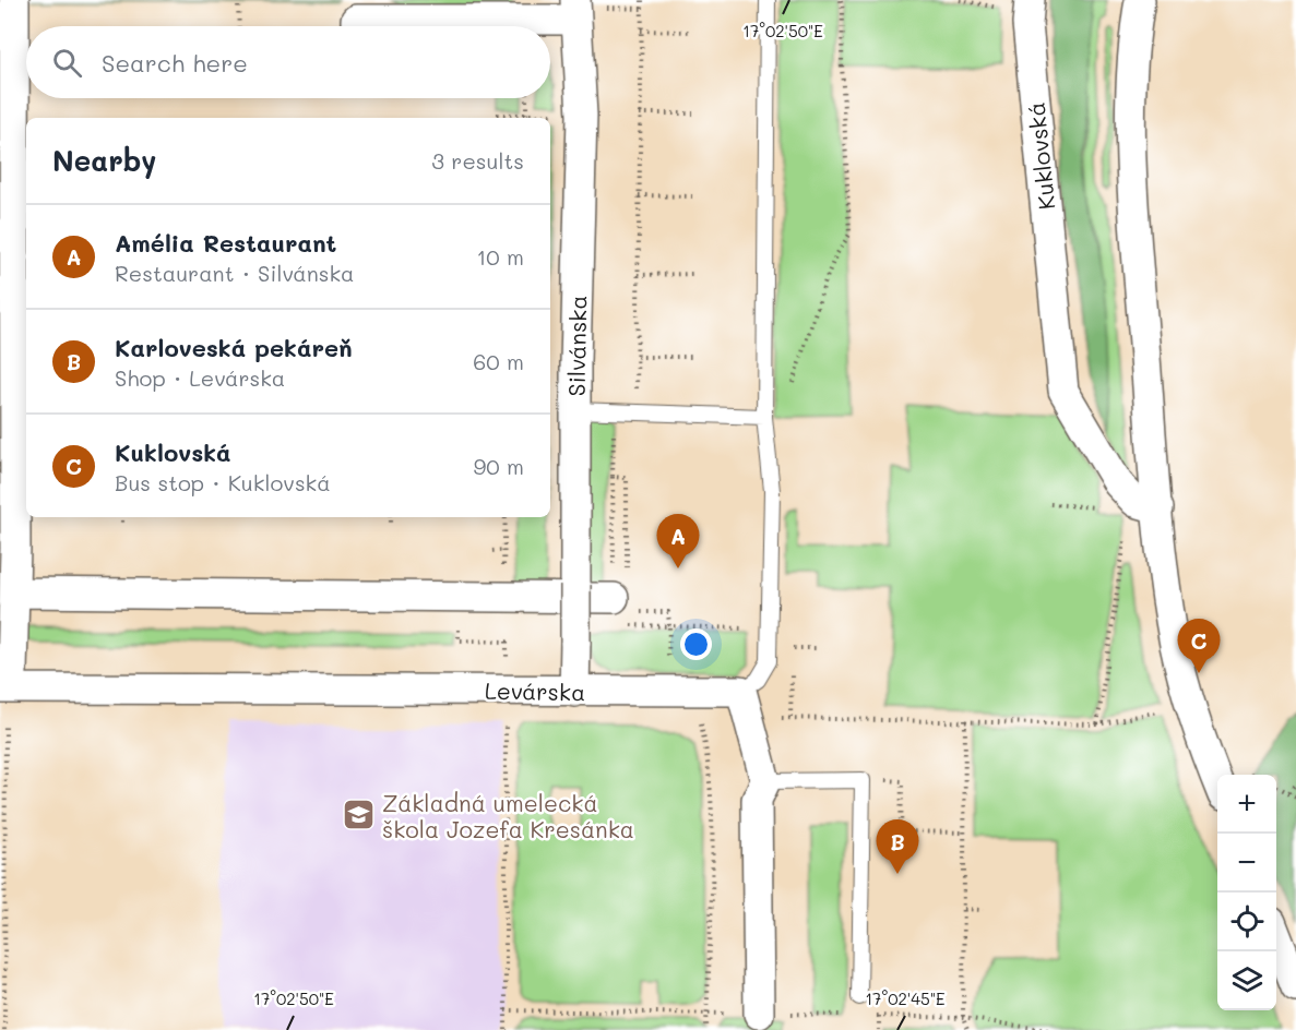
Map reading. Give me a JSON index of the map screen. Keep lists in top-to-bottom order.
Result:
{
  "streets": {
    "street": ["Kuklovská", "Silvánska", "Levárska"]
  },
  "crossings": [
    ["Silvánska", "Levárska"]
  ],
  "places": {
    "school or university": ["Základná umelecká škola Jozefa Kresánka"]
  },
  "page": {
    "search": "Search here",
    "heading": ["Nearby", "3 results"],
    "list": [
      {
        "mark": "A",
        "name": "Amélia Restaurant",
        "note": "Restaurant · Silvánska",
        "value": "10 m"
      },
      {
        "mark": "B",
        "name": "Karloveská pekáreň",
        "note": "Shop · Levárska",
        "value": "60 m"
      },
      {
        "mark": "C",
        "name": "Kuklovská",
        "note": "Bus stop · Kuklovská",
        "value": "90 m"
      }
    ],
    "pins": ["A", "C", "B"],
    "map_buttons": ["+", "−"]
  },
  "coordinates": ["17°02'50\"E", "17°02'45\"E"]
}
